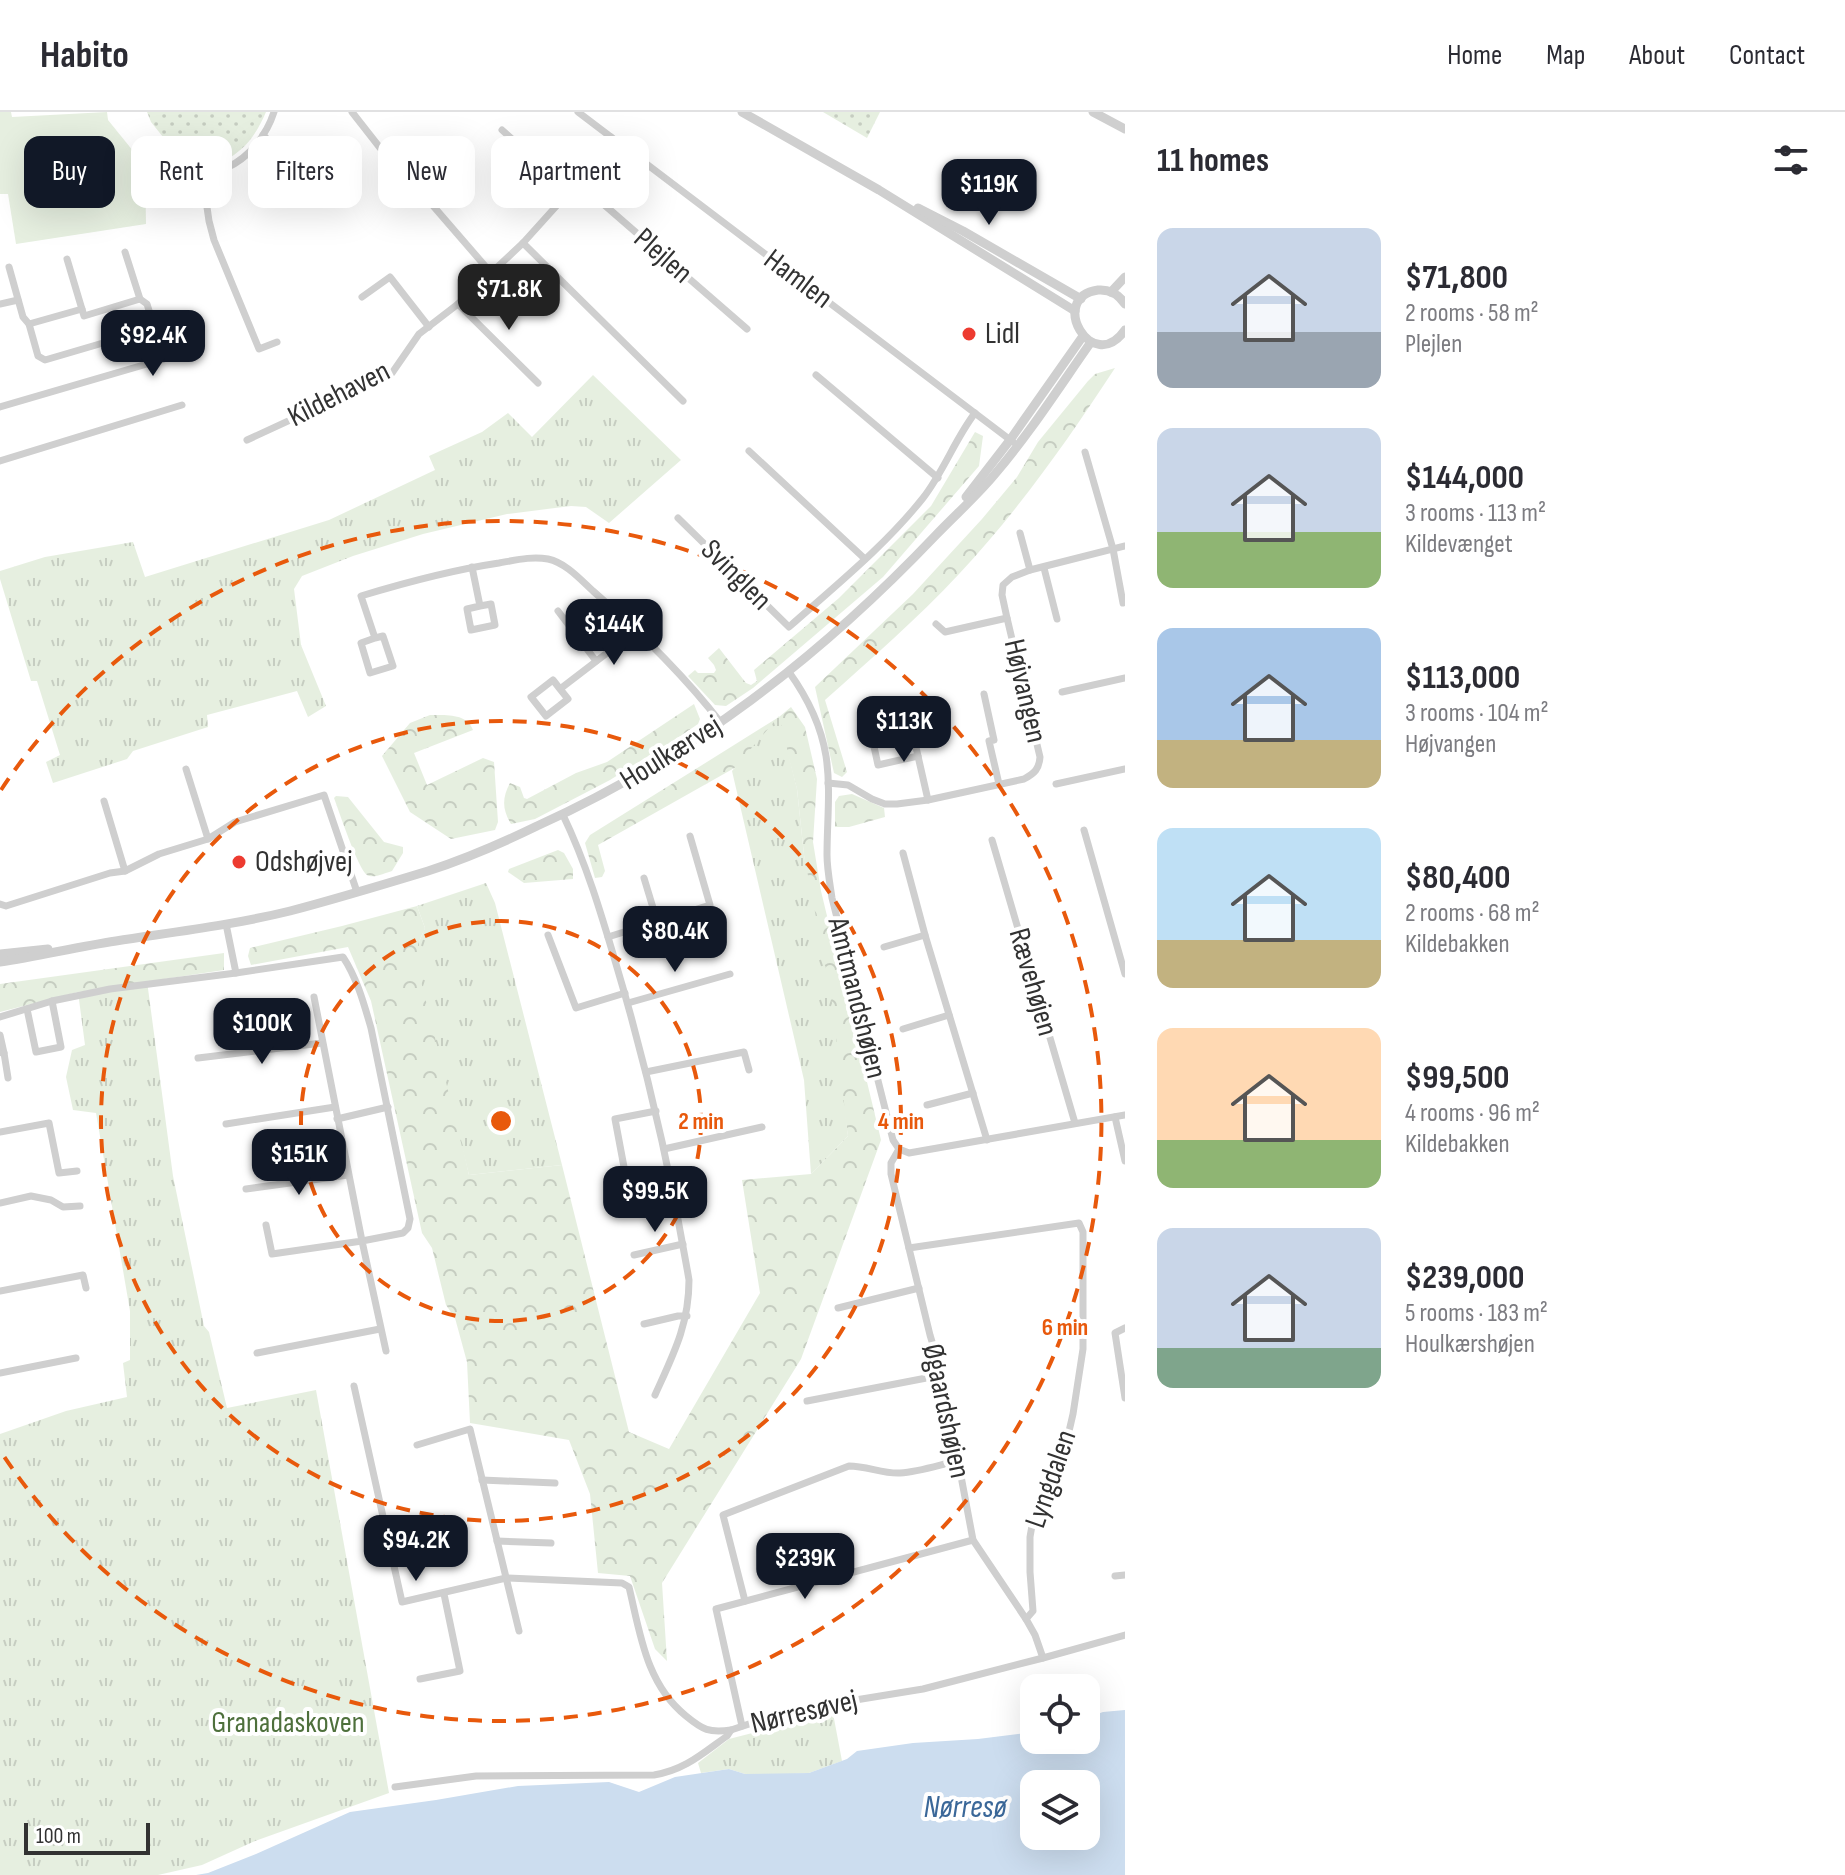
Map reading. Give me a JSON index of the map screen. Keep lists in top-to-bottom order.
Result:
{
  "streets": {
    "street": [
      "Plejlen",
      "Hamlen",
      "Kildehaven",
      "Svinglen",
      "Højvangen",
      "Houlkærvej",
      "Rævehøjen",
      "Amtmandshøjen",
      "Øgaardshøjen",
      "Lyngdalen",
      "Nørresøvej"
    ]
  },
  "crossings": [
    ["Hamlen", "Svinglen"],
    ["Hamlen", "Houlkærvej"],
    ["Højvangen", "Amtmandshøjen"],
    ["Houlkærvej", "Amtmandshøjen"],
    ["Amtmandshøjen", "Øgaardshøjen"],
    ["Øgaardshøjen", "Lyngdalen"],
    ["Øgaardshøjen", "Nørresøvej"]
  ],
  "water": ["Nørresø"],
  "parks": ["Granadaskoven"],
  "places": ["Lidl", "Odshøjvej"],
  "scale_bar": "100 m",
  "page": {
    "header": "Habito",
    "nav": [
      "Home",
      "Map",
      "About",
      "Contact"
    ],
    "heading": "11 homes",
    "chip": [
      "Buy",
      "Rent",
      "Filters",
      "New",
      "Apartment"
    ],
    "price": [
      "$119K",
      "$71.8K",
      "$92.4K",
      "$144K",
      "$113K",
      "$80.4K",
      "$100K",
      "$151K",
      "$99.5K",
      "$94.2K",
      "$239K"
    ],
    "list": [
      {
        "name": "$71,800",
        "note": "2 rooms · 58 m² · Plejlen"
      },
      {
        "name": "$144,000",
        "note": "3 rooms · 113 m² · Kildevænget"
      },
      {
        "name": "$113,000",
        "note": "3 rooms · 104 m² · Højvangen"
      },
      {
        "name": "$80,400",
        "note": "2 rooms · 68 m² · Kildebakken"
      },
      {
        "name": "$99,500",
        "note": "4 rooms · 96 m² · Kildebakken"
      },
      {
        "name": "$239,000",
        "note": "5 rooms · 183 m² · Houlkærshøjen"
      }
    ],
    "scale": "100 m"
  },
  "rings": ["2 min", "4 min", "6 min"]
}
